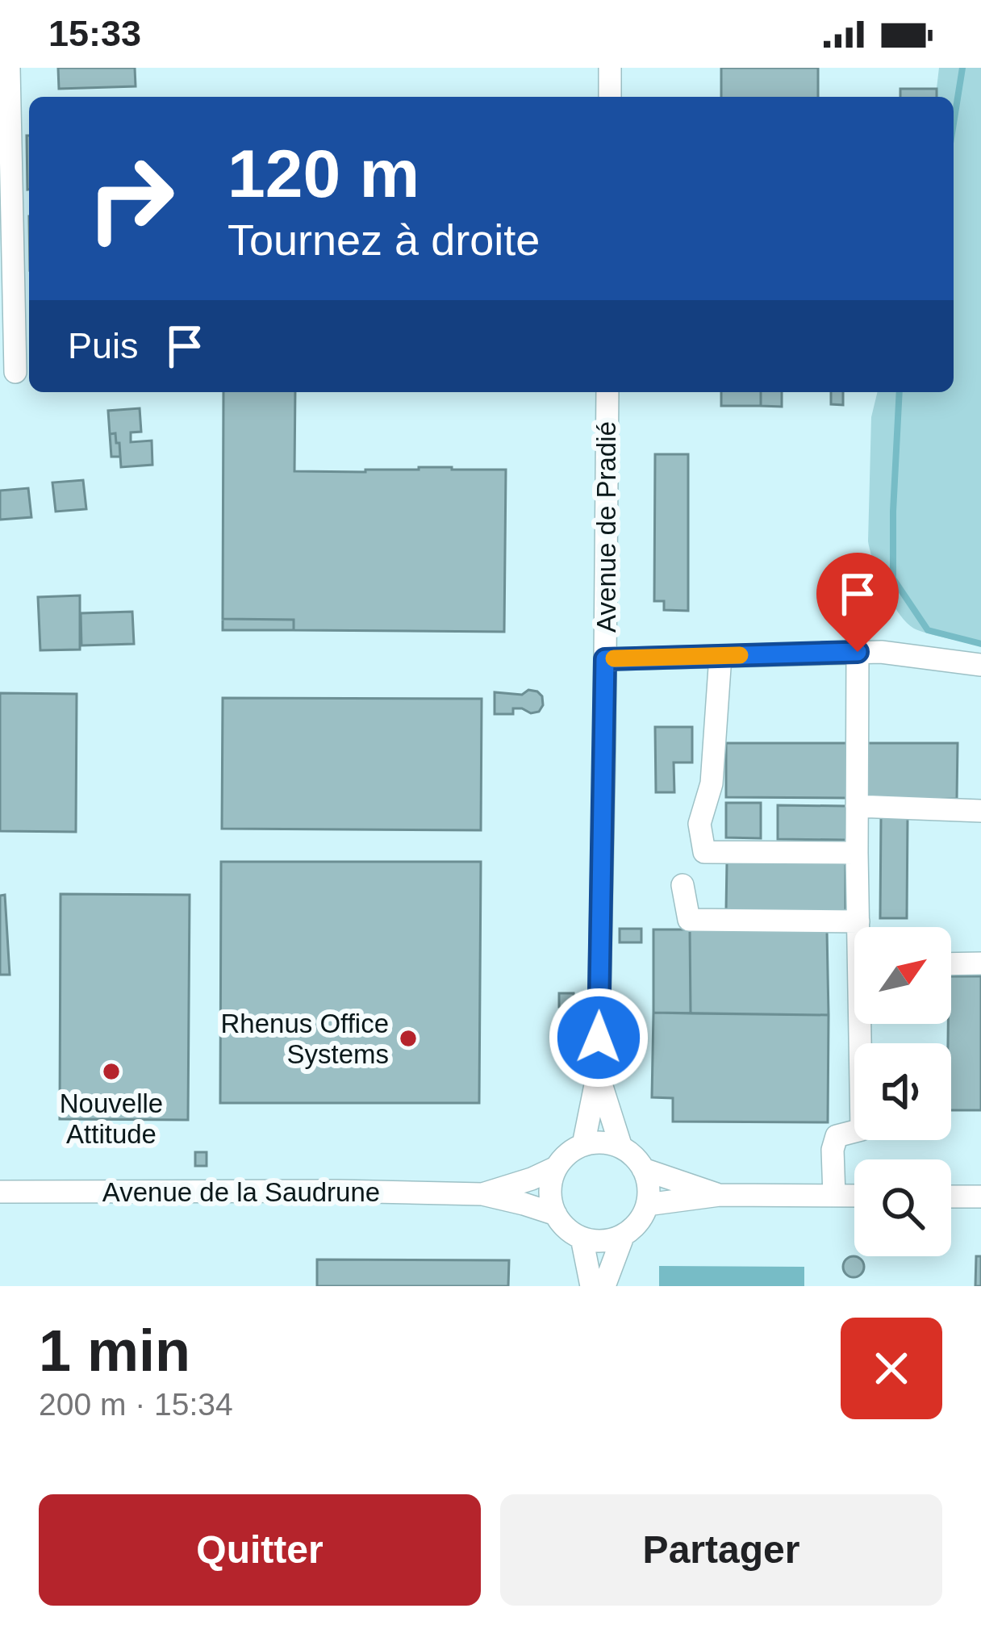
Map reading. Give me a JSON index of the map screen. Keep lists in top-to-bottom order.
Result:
{
  "streets": {
    "street": ["Avenue de Pradié", "Avenue de la Saudrune"]
  },
  "crossings": [
    ["Avenue de Pradié", "Avenue de la Saudrune"]
  ],
  "places": ["Rhenus Office Systems", "Nouvelle Attitude"],
  "north": "top right",
  "page": {
    "status": "15:33",
    "turn": ["120 m", "Tournez à droite"],
    "then": "Puis",
    "heading": ["1 min", "200 m · 15:34"],
    "buttons": ["Quitter", "Partager"]
  }
}
